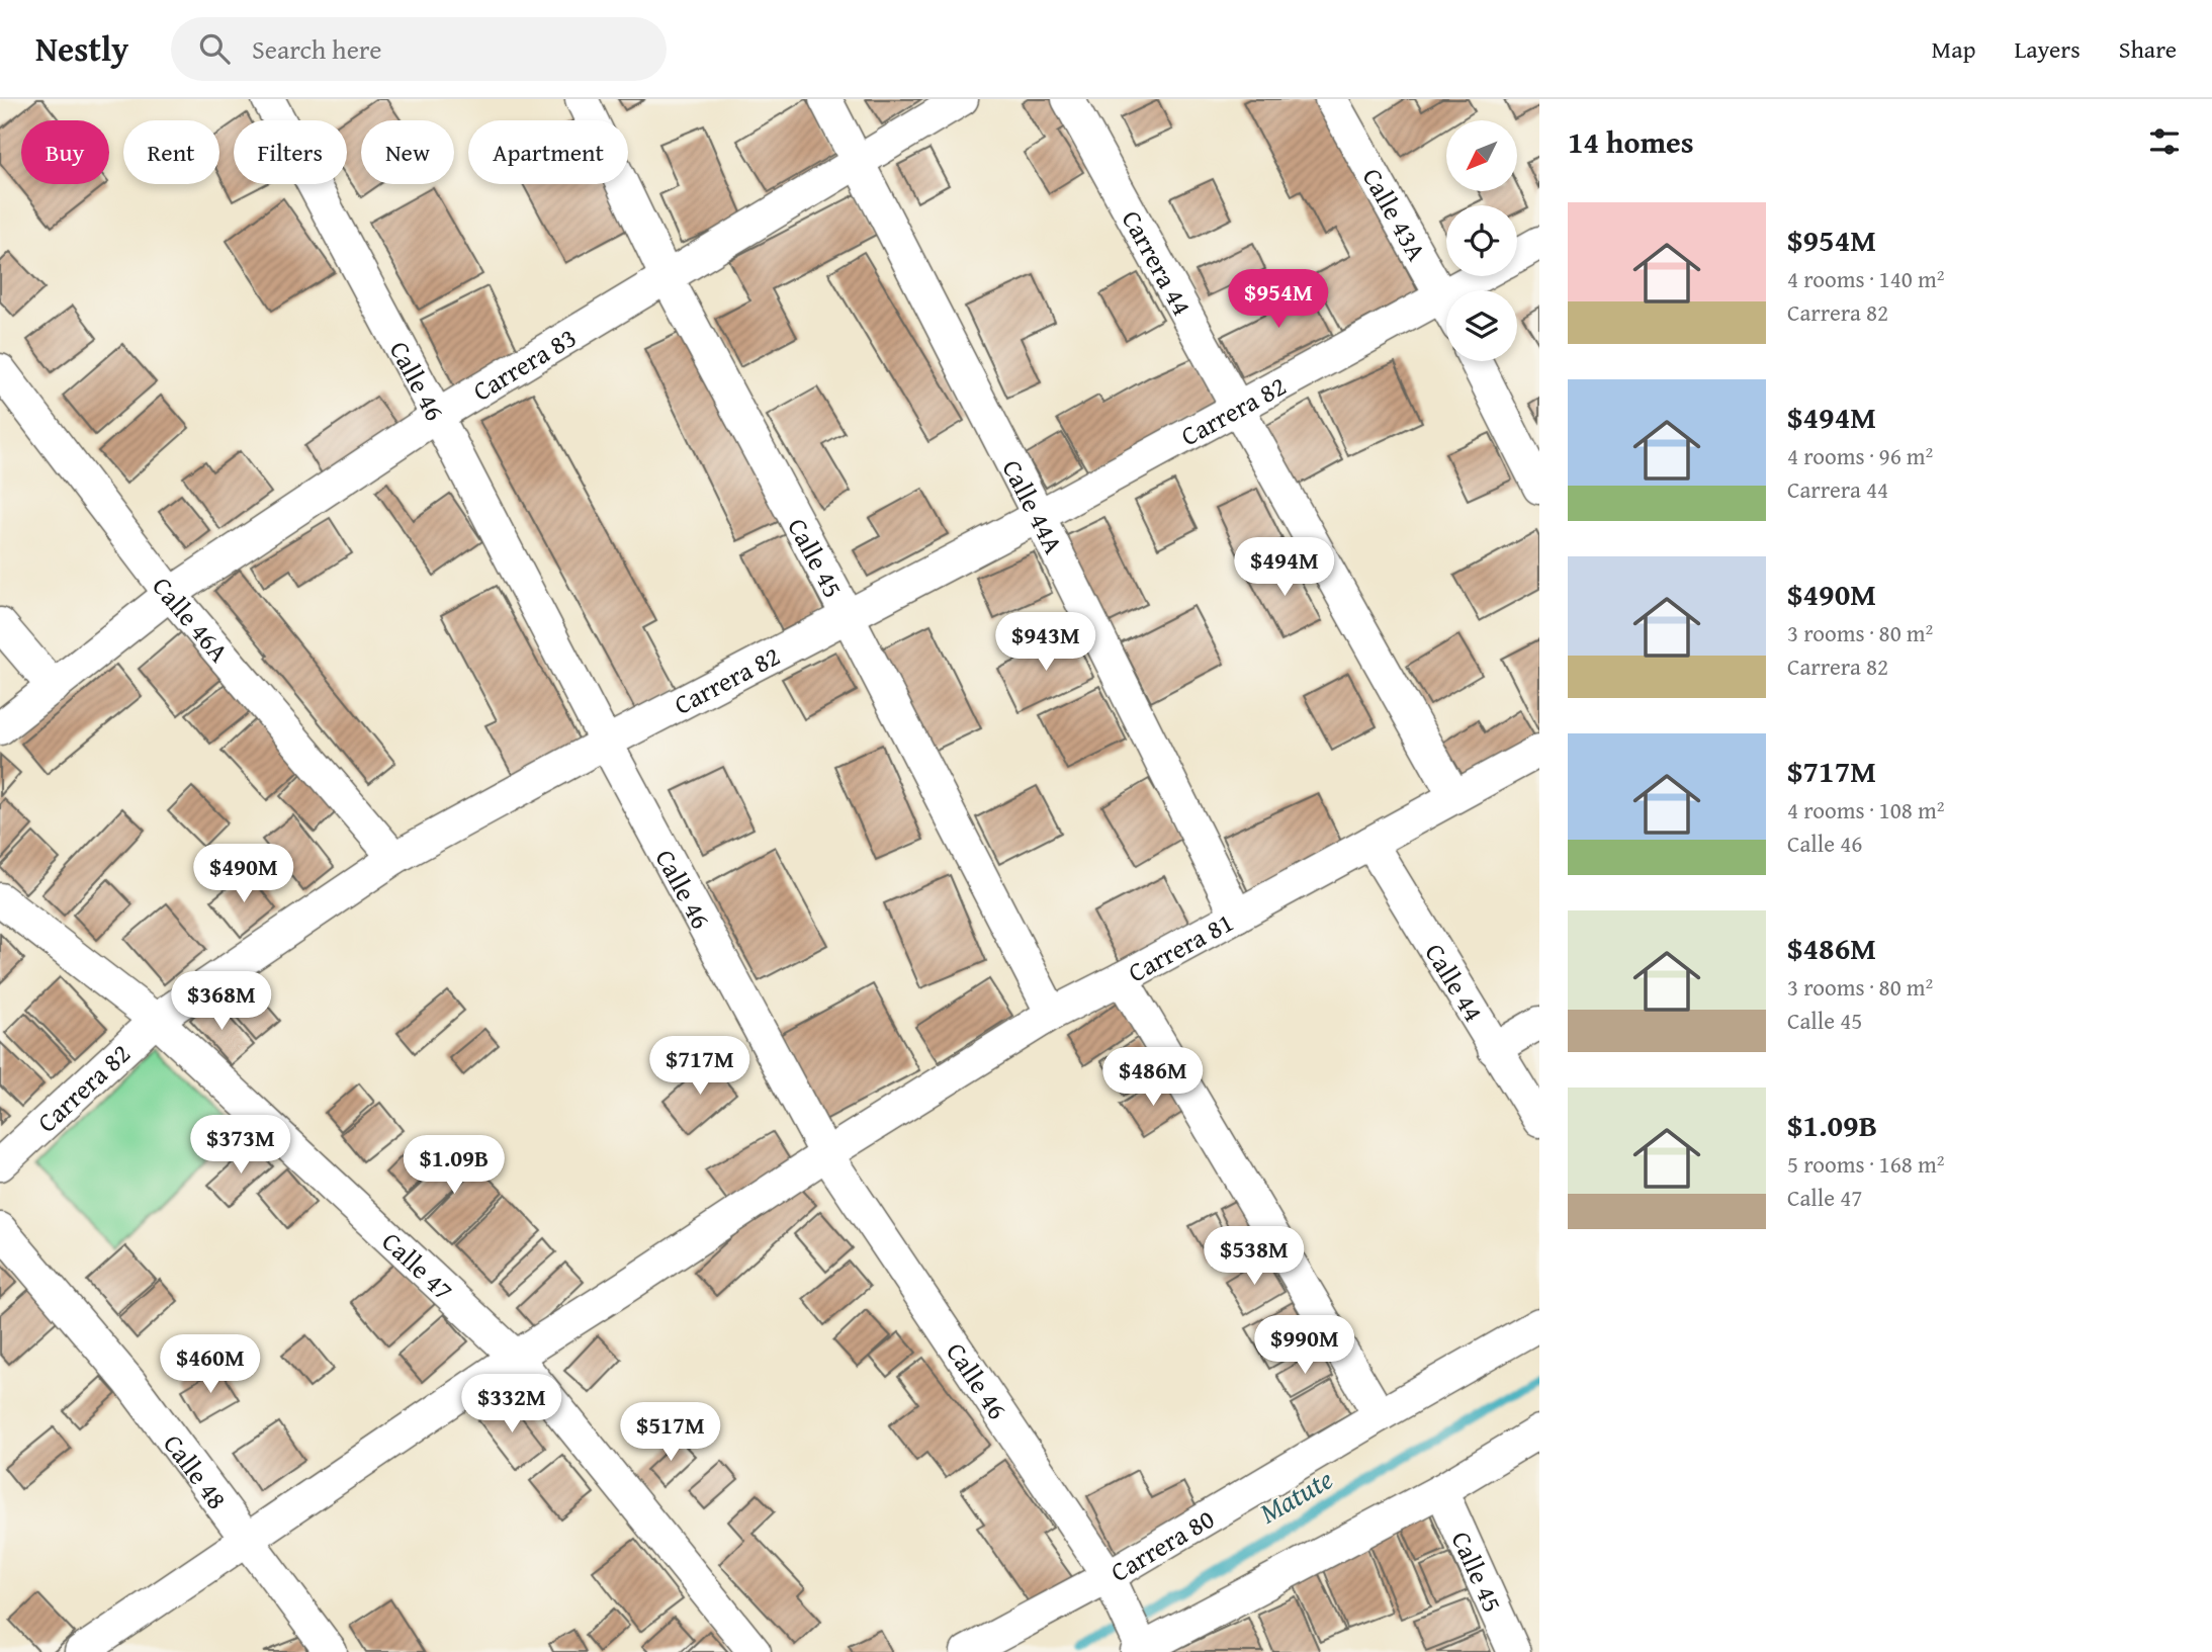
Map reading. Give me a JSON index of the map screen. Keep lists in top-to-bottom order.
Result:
{
  "streets": {
    "street": [
      "Calle 43A",
      "Carrera 44",
      "Carrera 83",
      "Calle 46",
      "Carrera 82",
      "Calle 44A",
      "Calle 45",
      "Calle 46A",
      "Carrera 81",
      "Calle 44",
      "Calle 47",
      "Calle 48",
      "Carrera 80"
    ]
  },
  "crossings": [
    ["Calle 43A", "Carrera 82"],
    ["Carrera 44", "Carrera 82"],
    ["Carrera 44", "Carrera 81"],
    ["Carrera 83", "Calle 46"],
    ["Carrera 83", "Calle 44A"],
    ["Carrera 83", "Calle 45"],
    ["Carrera 83", "Calle 46A"],
    ["Calle 46", "Carrera 82"],
    ["Calle 46", "Carrera 81"],
    ["Calle 46", "Carrera 80"],
    ["Carrera 82", "Calle 44A"],
    ["Carrera 82", "Calle 45"],
    ["Carrera 82", "Calle 46A"],
    ["Carrera 82", "Calle 47"],
    ["Calle 44A", "Carrera 81"],
    ["Calle 45", "Carrera 81"],
    ["Carrera 81", "Calle 44"],
    ["Carrera 81", "Calle 47"],
    ["Carrera 81", "Calle 48"]
  ],
  "water": ["Matute"],
  "north": "bottom left",
  "page": {
    "header": "Nestly",
    "search": "Search here",
    "nav": ["Map", "Layers", "Share"],
    "heading": "14 homes",
    "chip": [
      "Buy",
      "Rent",
      "Filters",
      "New",
      "Apartment"
    ],
    "list": [
      {
        "name": "$954M",
        "note": "4 rooms · 140 m² · Carrera 82"
      },
      {
        "name": "$494M",
        "note": "4 rooms · 96 m² · Carrera 44"
      },
      {
        "name": "$490M",
        "note": "3 rooms · 80 m² · Carrera 82"
      },
      {
        "name": "$717M",
        "note": "4 rooms · 108 m² · Calle 46"
      },
      {
        "name": "$486M",
        "note": "3 rooms · 80 m² · Calle 45"
      },
      {
        "name": "$1.09B",
        "note": "5 rooms · 168 m² · Calle 47"
      }
    ],
    "price": [
      "$954M",
      "$494M",
      "$943M",
      "$490M",
      "$368M",
      "$717M",
      "$486M",
      "$373M",
      "$1.09B",
      "$538M",
      "$990M",
      "$460M",
      "$332M",
      "$517M"
    ]
  }
}
